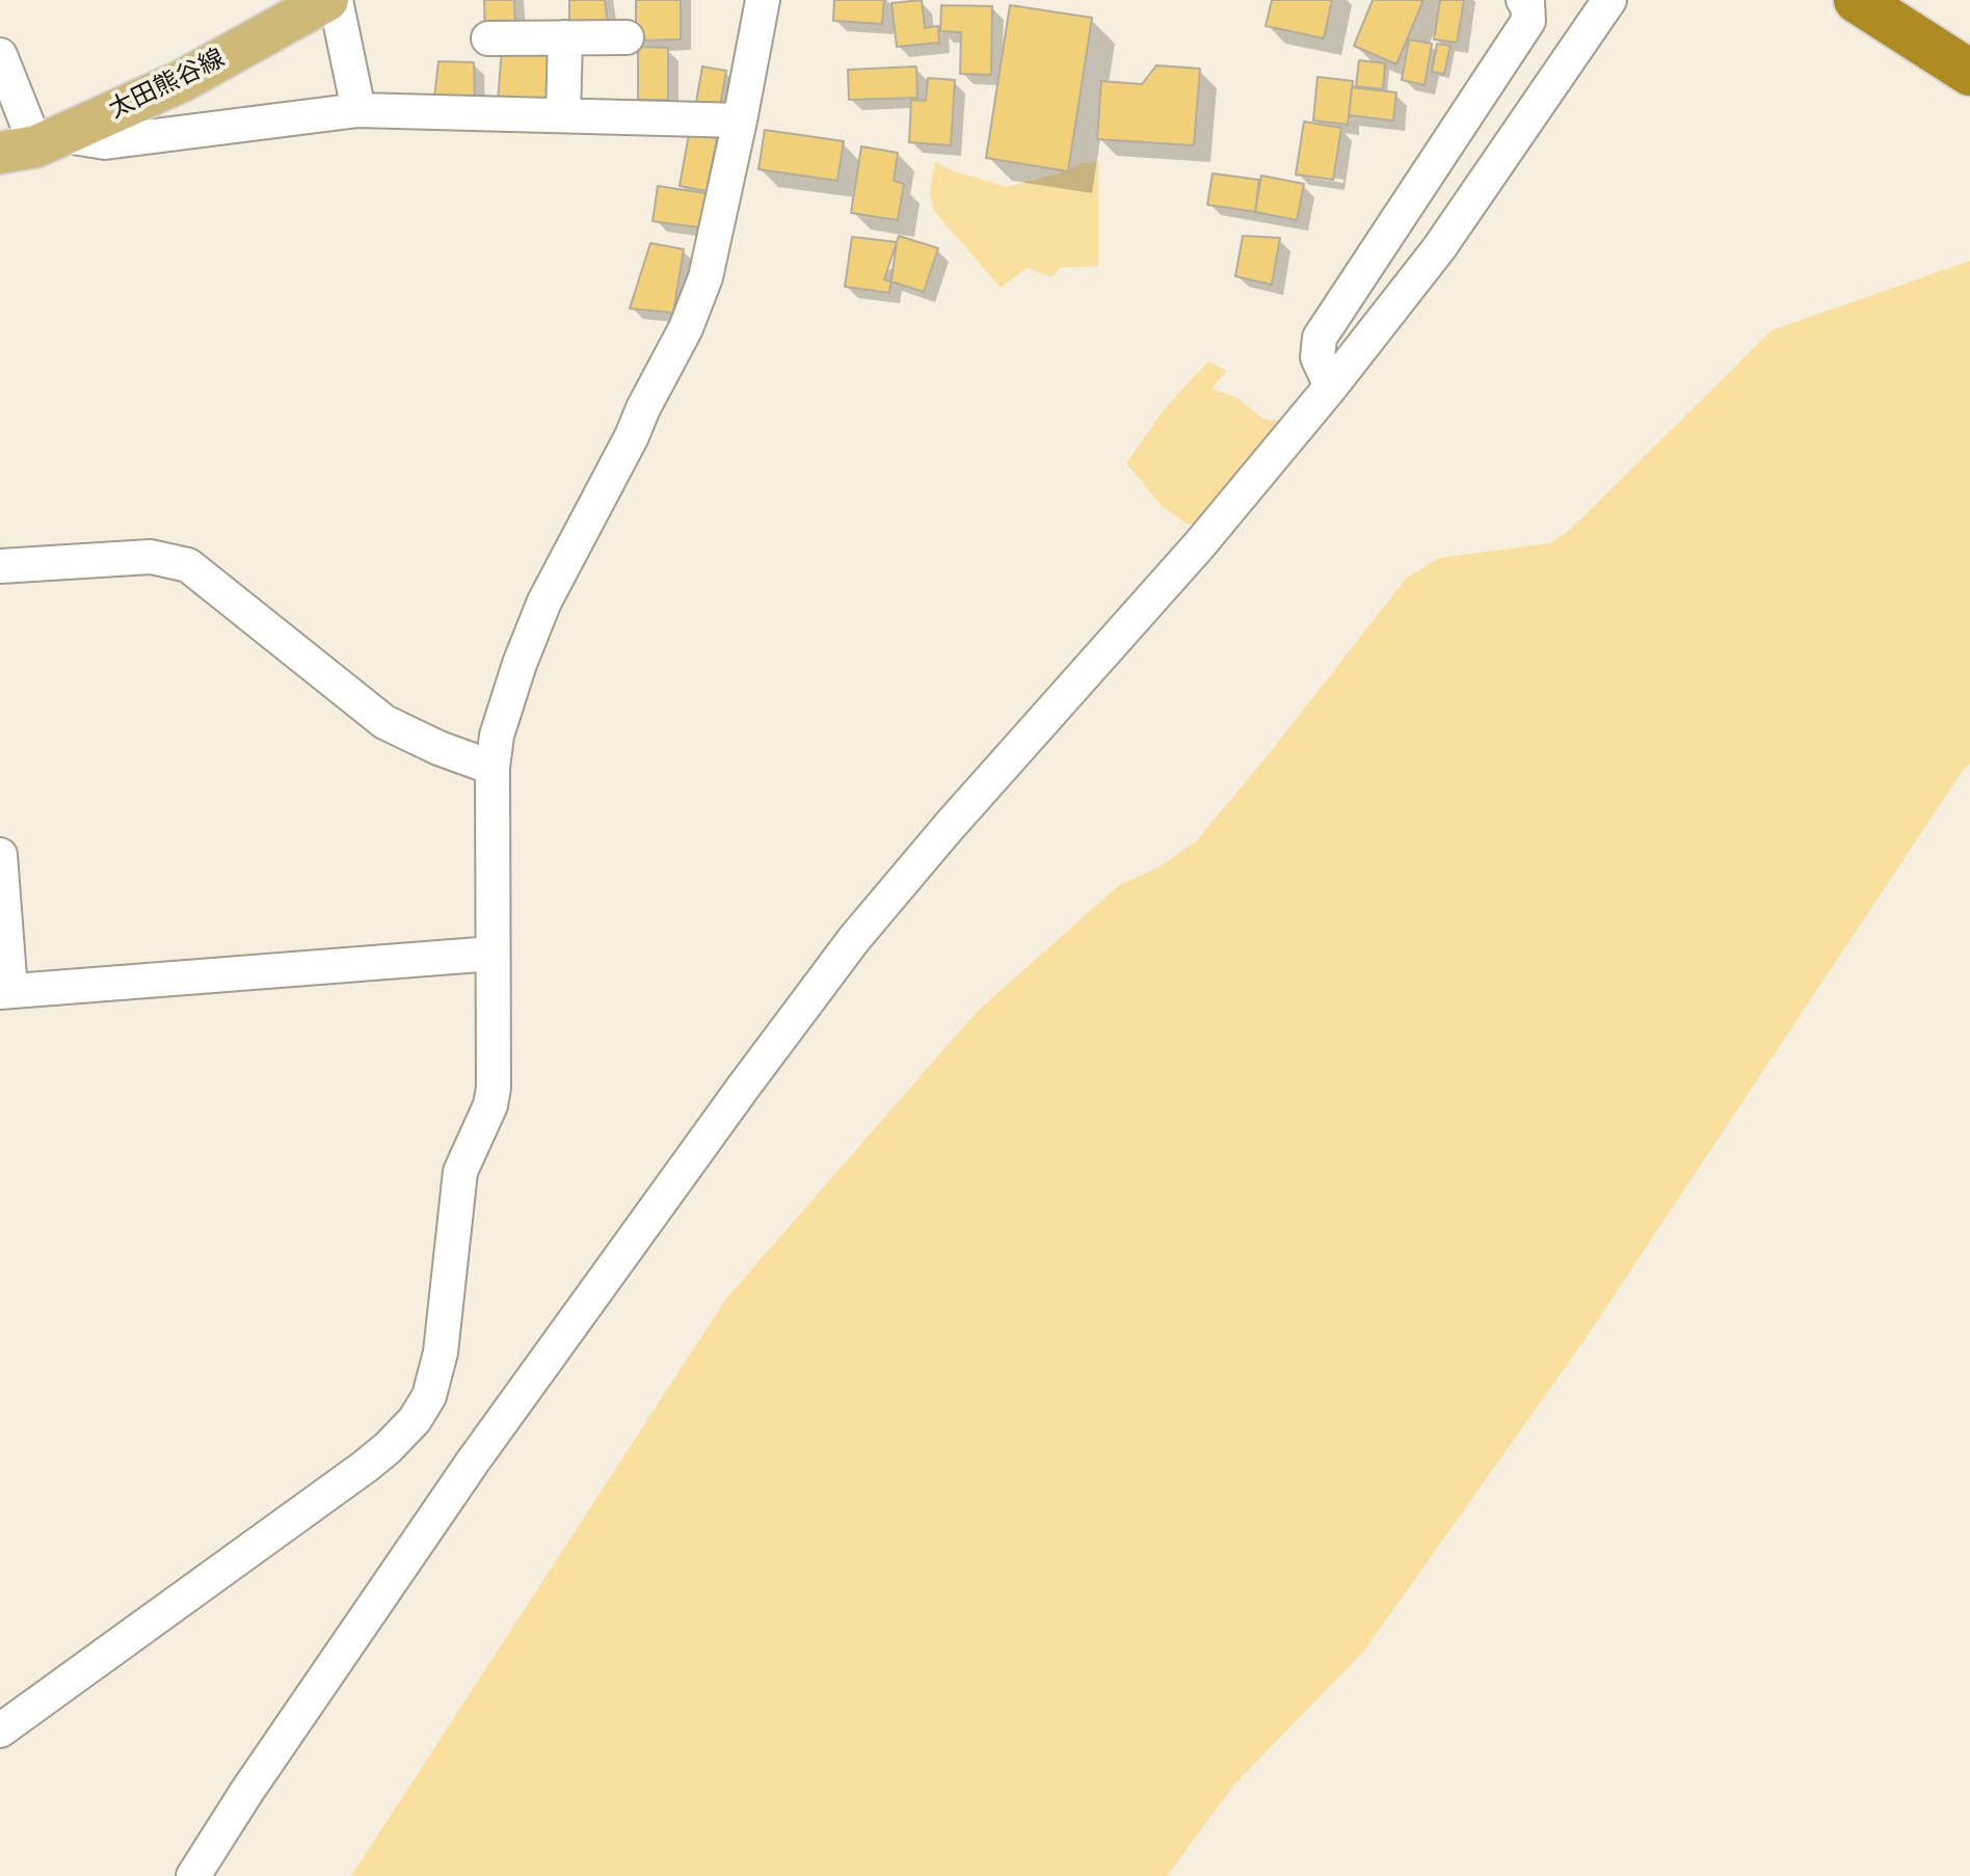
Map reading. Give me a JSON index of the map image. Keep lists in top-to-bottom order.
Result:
{
  "streets": {
    "main road": ["太田熊谷線"]
  }
}
